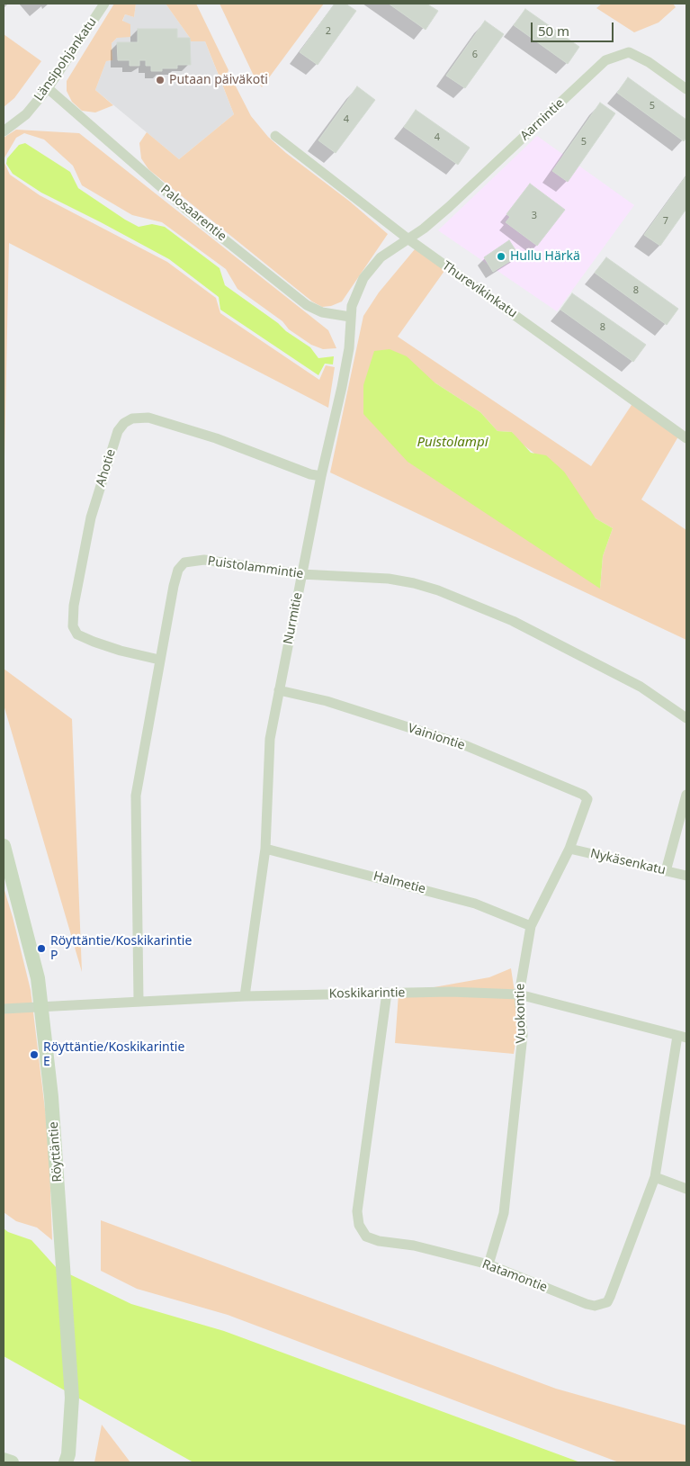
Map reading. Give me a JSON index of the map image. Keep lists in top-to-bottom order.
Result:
{
  "streets": {
    "street": [
      "Länsipohjankatu",
      "Aarnintie",
      "Palosaarentie",
      "Thurevikinkatu",
      "Ahotie",
      "Puistolammintie",
      "Nurmitie",
      "Vainiontie",
      "Nykäsenkatu",
      "Halmetie",
      "Koskikarintie",
      "Vuokontie",
      "Röyttäntie",
      "Ratamontie"
    ]
  },
  "crossings": [
    ["Länsipohjankatu", "Palosaarentie"],
    ["Aarnintie", "Thurevikinkatu"],
    ["Aarnintie", "Nurmitie"],
    ["Palosaarentie", "Nurmitie"],
    ["Thurevikinkatu", "Nurmitie"],
    ["Ahotie", "Puistolammintie"],
    ["Ahotie", "Nurmitie"],
    ["Puistolammintie", "Nurmitie"],
    ["Puistolammintie", "Koskikarintie"],
    ["Nurmitie", "Vainiontie"],
    ["Nurmitie", "Halmetie"],
    ["Nurmitie", "Koskikarintie"],
    ["Vainiontie", "Vuokontie"],
    ["Nykäsenkatu", "Vuokontie"],
    ["Halmetie", "Vuokontie"],
    ["Koskikarintie", "Vuokontie"],
    ["Koskikarintie", "Röyttäntie"],
    ["Koskikarintie", "Ratamontie"],
    ["Vuokontie", "Ratamontie"]
  ],
  "water": ["Puistolampi"],
  "places": [
    "Putaan päiväkoti",
    "Hullu Härkä",
    "Röyttäntie/Koskikarintie P",
    "Röyttäntie/Koskikarintie E"
  ],
  "house_numbers": [
    "2",
    "6",
    "5",
    "4",
    "4",
    "5",
    "3",
    "7",
    "8",
    "8"
  ],
  "scale_bar": "50 m"
}
